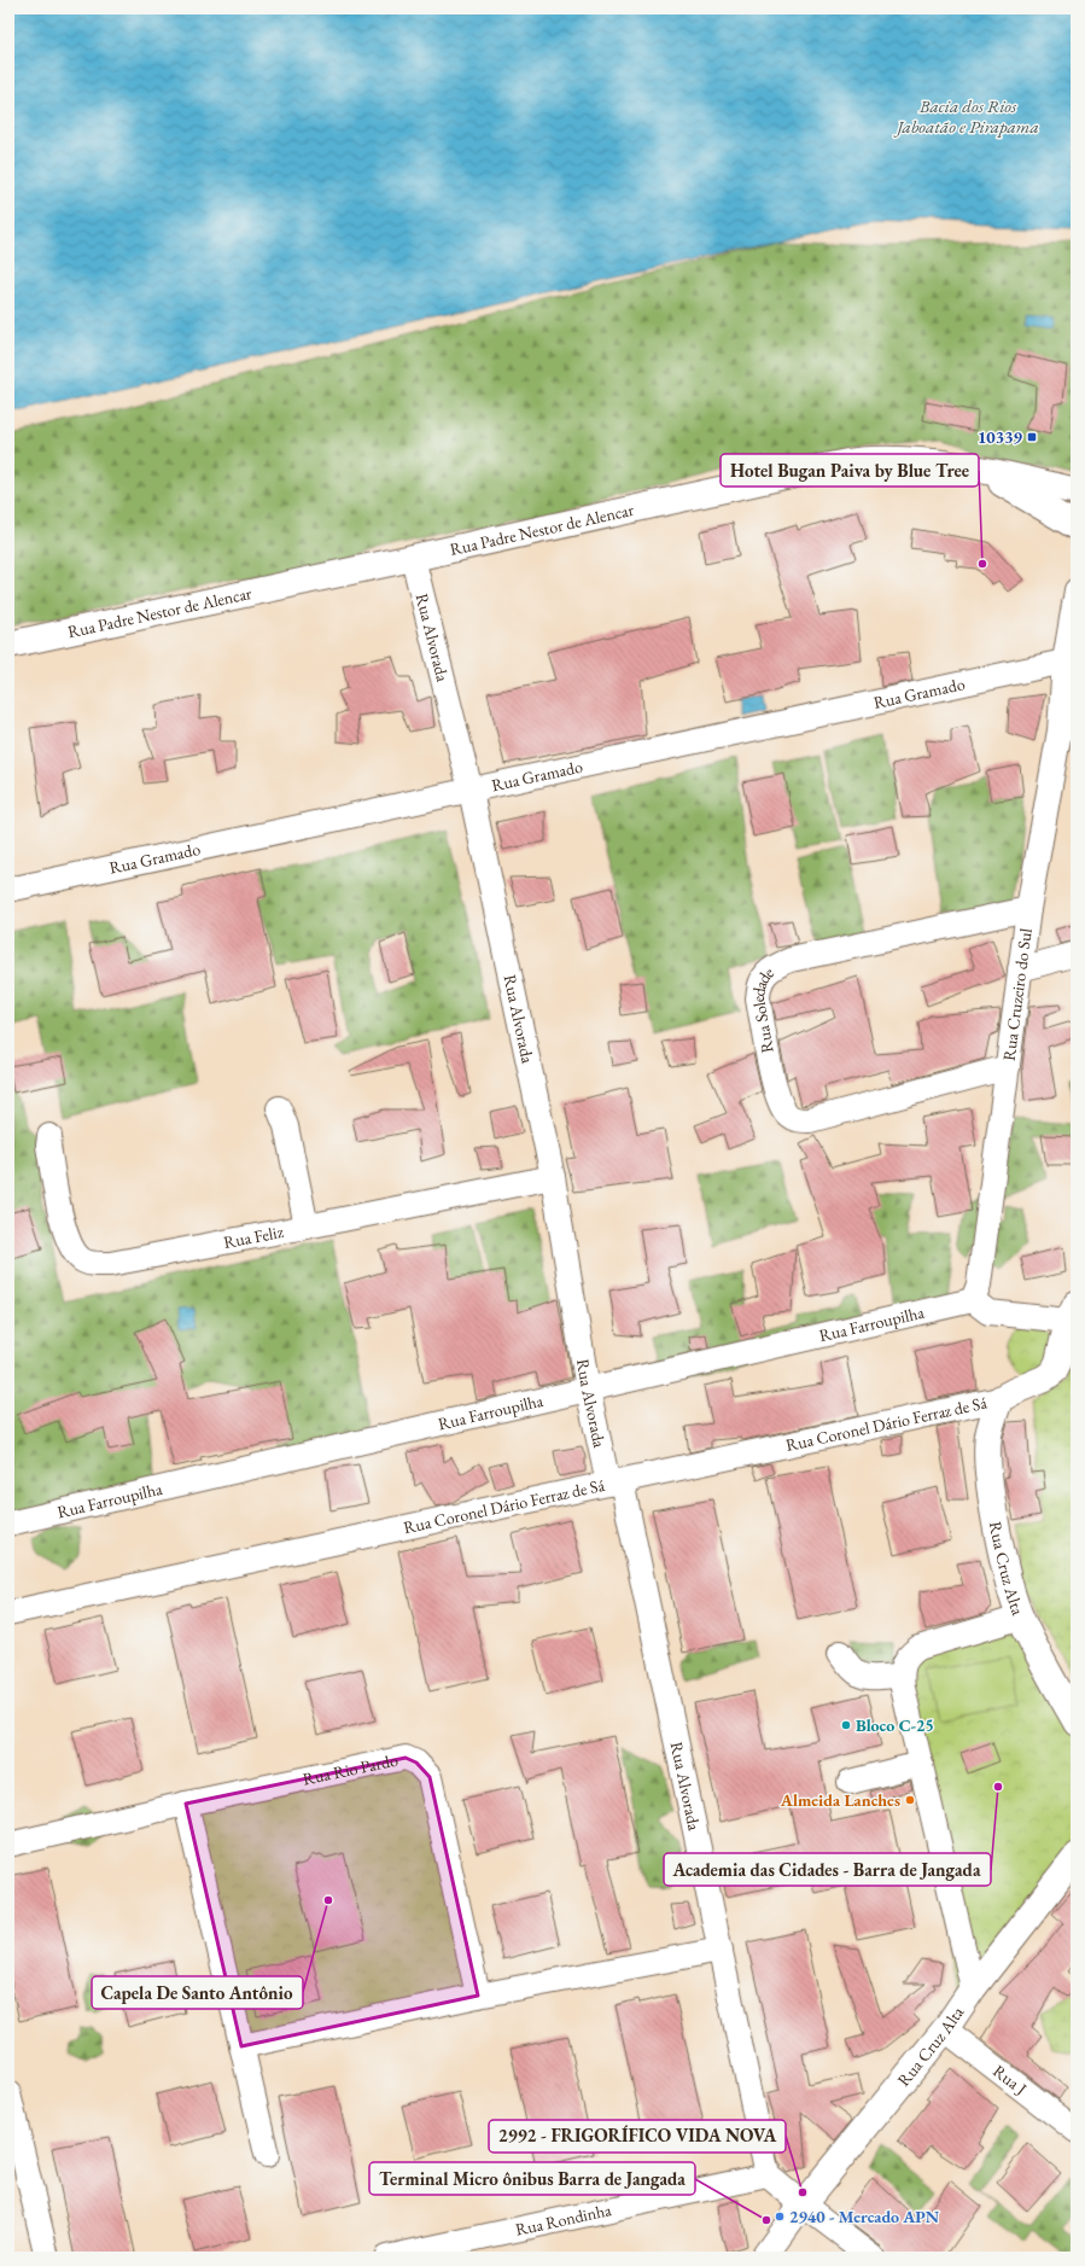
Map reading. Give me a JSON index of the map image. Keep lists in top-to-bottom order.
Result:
{
  "streets": {
    "main road": ["Rua Padre Nestor de Alencar", "Rua Cruz Alta"],
    "street": [
      "Rua Alvorada",
      "Rua Gramado",
      "Rua Cruzeiro do Sul",
      "Rua Soledade",
      "Rua Feliz",
      "Rua Farroupilha",
      "Rua Coronel Dário Ferraz de Sá",
      "Rua Rio Pardo",
      "Rua J",
      "Rua Rondinha"
    ]
  },
  "crossings": [
    ["Rua Padre Nestor de Alencar", "Rua Alvorada"],
    ["Rua Alvorada", "Rua Gramado"],
    ["Rua Alvorada", "Rua Feliz"],
    ["Rua Alvorada", "Rua Farroupilha"],
    ["Rua Alvorada", "Rua Coronel Dário Ferraz de Sá"],
    ["Rua Alvorada", "Rua Rondinha"],
    ["Rua Gramado", "Rua Cruzeiro do Sul"],
    ["Rua Cruzeiro do Sul", "Rua Soledade"],
    ["Rua Cruzeiro do Sul", "Rua Farroupilha"],
    ["Rua Coronel Dário Ferraz de Sá", "Rua Cruz Alta"],
    ["Rua Cruz Alta", "Rua J"]
  ],
  "water": ["Bacia dos Rios Jaboatão e Pirapama"],
  "places": {
    "transit": ["10339"],
    "other": [
      "Hotel Bugan Paiva by Blue Tree",
      "Bloco C-25",
      "Academia das Cidades - Barra de Jangada",
      "Almeida Lanches",
      "Capela De Santo Antônio",
      "2992 - FRIGORÍFICO VIDA NOVA",
      "2940 - Mercado APN",
      "Terminal Micro ônibus Barra de Jangada"
    ]
  }
}
